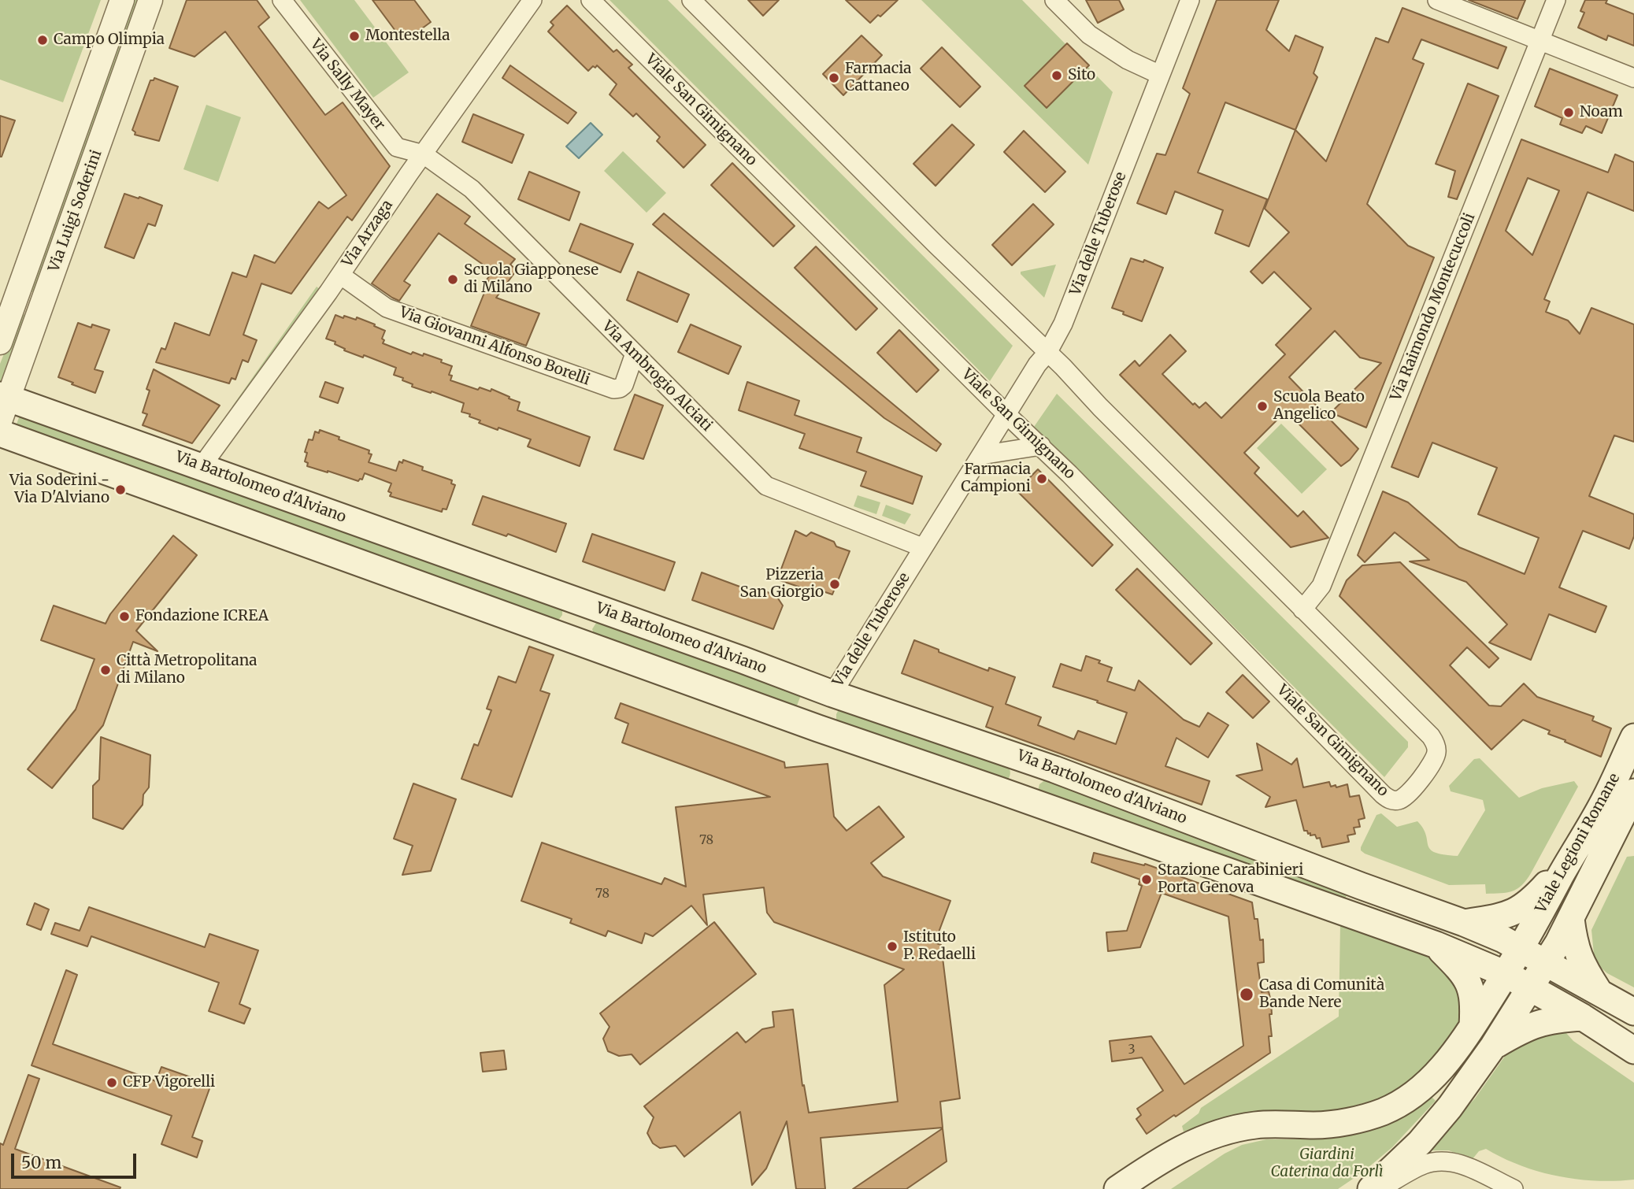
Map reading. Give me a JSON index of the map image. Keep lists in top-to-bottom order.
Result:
{
  "streets": {
    "main road": ["Via Bartolomeo d'Alviano", "Viale Legioni Romane"],
    "street": [
      "Via Sally Mayer",
      "Viale San Gimignano",
      "Via Luigi Soderini",
      "Via Arzaga",
      "Via delle Tuberose",
      "Via Raimondo Montecuccoli",
      "Via Giovanni Alfonso Borelli",
      "Via Ambrogio Alciati"
    ]
  },
  "crossings": [
    ["Via Sally Mayer", "Via Arzaga"],
    ["Via Sally Mayer", "Via Ambrogio Alciati"],
    ["Viale San Gimignano", "Via delle Tuberose"],
    ["Viale San Gimignano", "Via Raimondo Montecuccoli"],
    ["Via Luigi Soderini", "Via Bartolomeo d'Alviano"],
    ["Via Arzaga", "Via Giovanni Alfonso Borelli"],
    ["Via Arzaga", "Via Ambrogio Alciati"],
    ["Via Arzaga", "Via Bartolomeo d'Alviano"],
    ["Via delle Tuberose", "Via Ambrogio Alciati"],
    ["Via delle Tuberose", "Via Bartolomeo d'Alviano"],
    ["Via Giovanni Alfonso Borelli", "Via Ambrogio Alciati"]
  ],
  "parks": ["Giardini Caterina da Forlì"],
  "places": [
    "Montestella",
    "Campo Olimpia",
    "Sito",
    "Farmacia Cattaneo",
    "Noam",
    "Scuola Giapponese di Milano",
    "Scuola Beato Angelico",
    "Farmacia Campioni",
    "Via Soderini - Via D'Alviano",
    "Pizzeria San Giorgio",
    "Fondazione ICREA",
    "Città Metropolitana di Milano",
    "Stazione Carabinieri Porta Genova",
    "Istituto P. Redaelli",
    "Casa di Comunità Bande Nere",
    "CFP Vigorelli"
  ],
  "house_numbers": ["78", "78", "3"],
  "scale_bar": "50 m"
}
